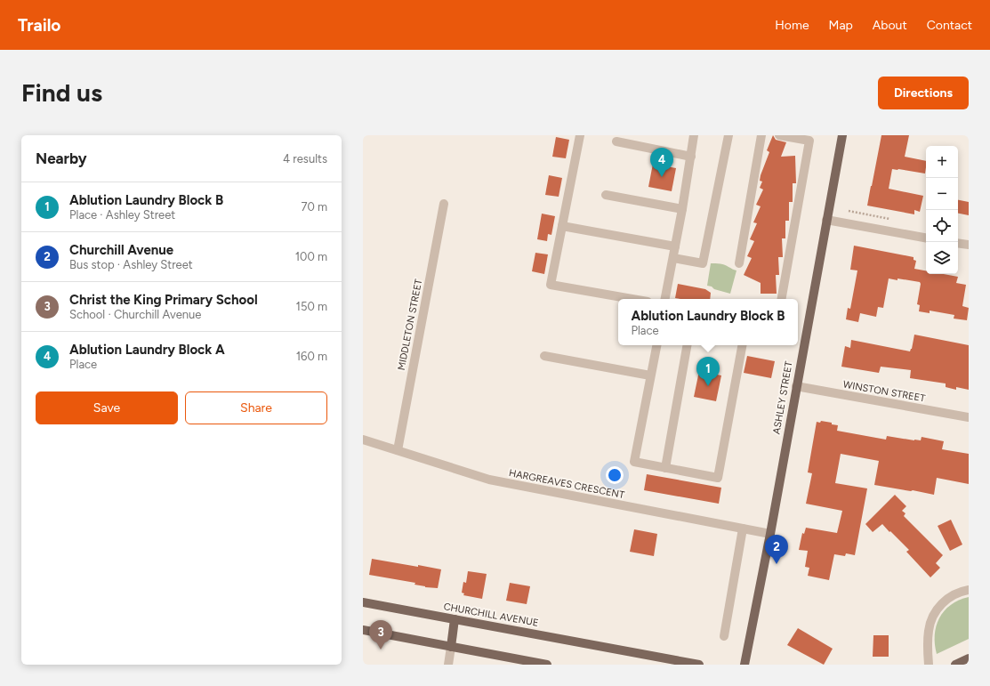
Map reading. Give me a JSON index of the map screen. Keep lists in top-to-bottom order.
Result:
{
  "streets": {
    "main road": ["ASHLEY STREET", "CHURCHILL AVENUE"],
    "street": ["MIDDLETON STREET", "WINSTON STREET", "HARGREAVES CRESCENT"]
  },
  "crossings": [
    ["MIDDLETON STREET", "HARGREAVES CRESCENT"],
    ["WINSTON STREET", "ASHLEY STREET"],
    ["ASHLEY STREET", "HARGREAVES CRESCENT"]
  ],
  "page": {
    "header": "Trailo",
    "nav": [
      "Home",
      "Map",
      "About",
      "Contact"
    ],
    "buttons": [
      "Directions",
      ["Save", "Share"]
    ],
    "title": "Find us",
    "heading": ["Nearby", "4 results"],
    "map_buttons": ["+", "−"],
    "pins": [
      "4",
      "1",
      "2",
      "3"
    ],
    "list": [
      {
        "mark": "1",
        "name": "Ablution Laundry Block B",
        "note": "Place · Ashley Street",
        "value": "70 m"
      },
      {
        "mark": "2",
        "name": "Churchill Avenue",
        "note": "Bus stop · Ashley Street",
        "value": "100 m"
      },
      {
        "mark": "3",
        "name": "Christ the King Primary School",
        "note": "School · Churchill Avenue",
        "value": "150 m"
      },
      {
        "mark": "4",
        "name": "Ablution Laundry Block A",
        "note": "Place",
        "value": "160 m"
      }
    ],
    "popup": ["Ablution Laundry Block B", "Place"]
  }
}
